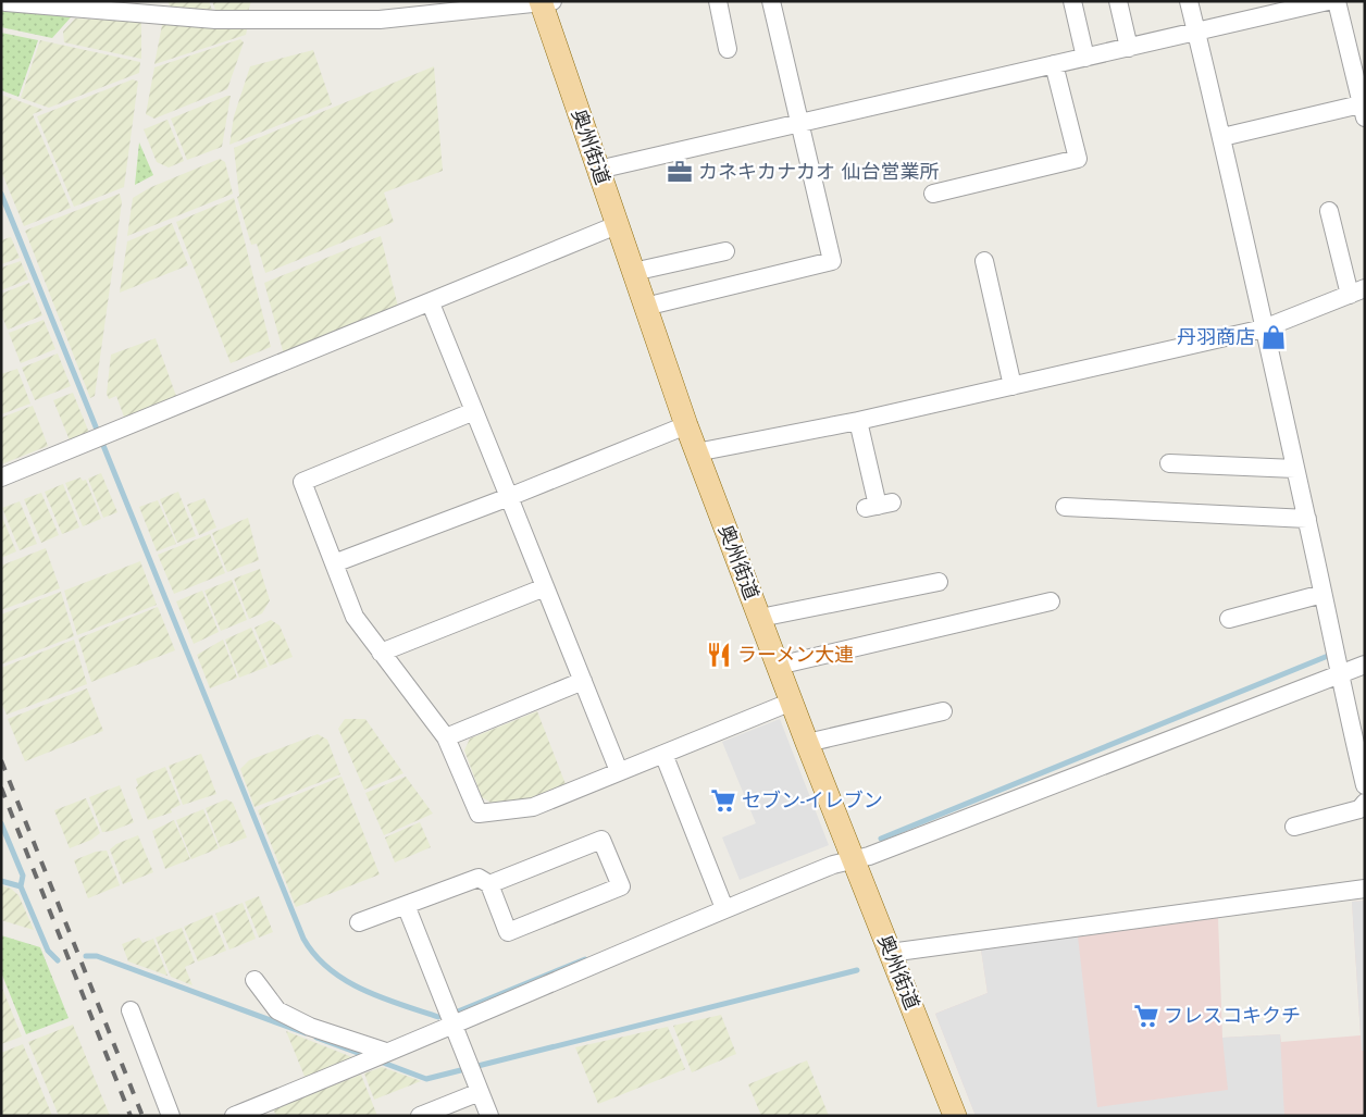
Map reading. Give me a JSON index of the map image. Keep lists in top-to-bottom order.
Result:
{
  "streets": {
    "main road": ["奥州街道"]
  },
  "places": {
    "office": ["カネキカナカオ 仙台営業所"],
    "shop": ["丹羽商店"],
    "restaurant": ["ラーメン大連"],
    "supermarket": ["セブン-イレブン", "フレスコキクチ"]
  }
}
